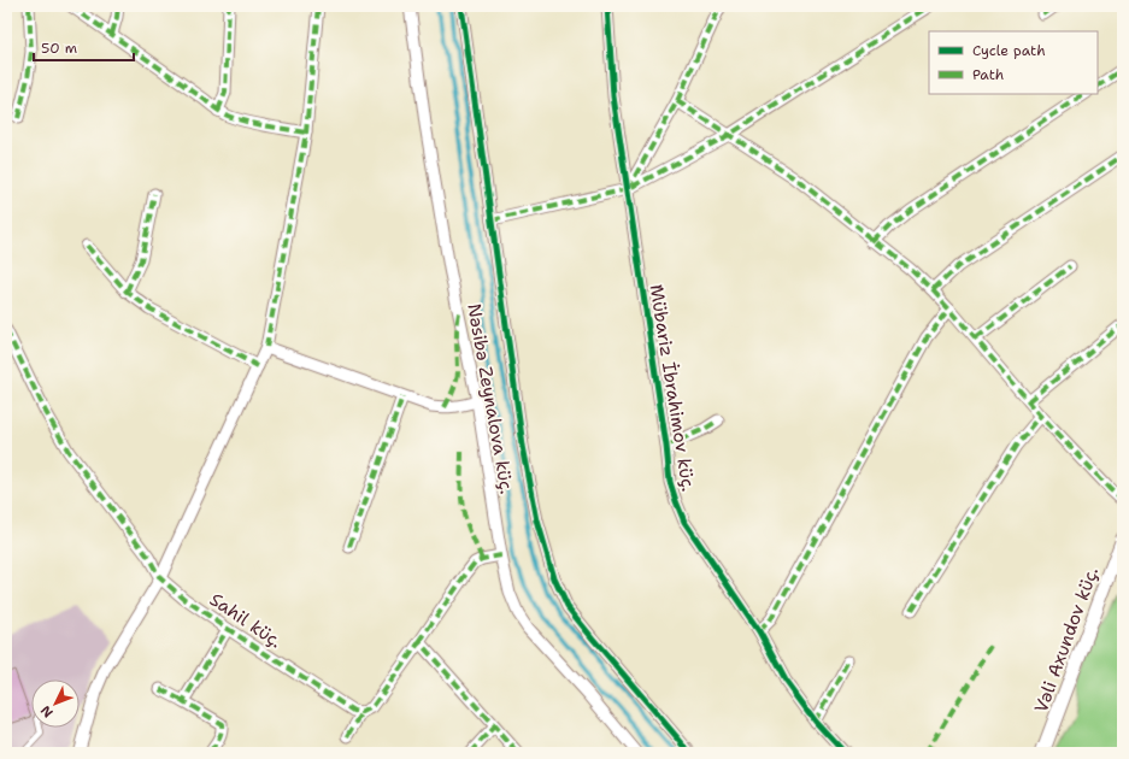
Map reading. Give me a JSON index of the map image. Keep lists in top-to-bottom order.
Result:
{
  "streets": {
    "street": [
      "Mübariz İbrahimov küç.",
      "Nəsibə Zeynalova küç.",
      "Sahil küç.",
      "Vəli Axundov küç."
    ]
  },
  "legend": ["Cycle path", "Path"],
  "scale_bar": "50 m",
  "north": "bottom left"
}
